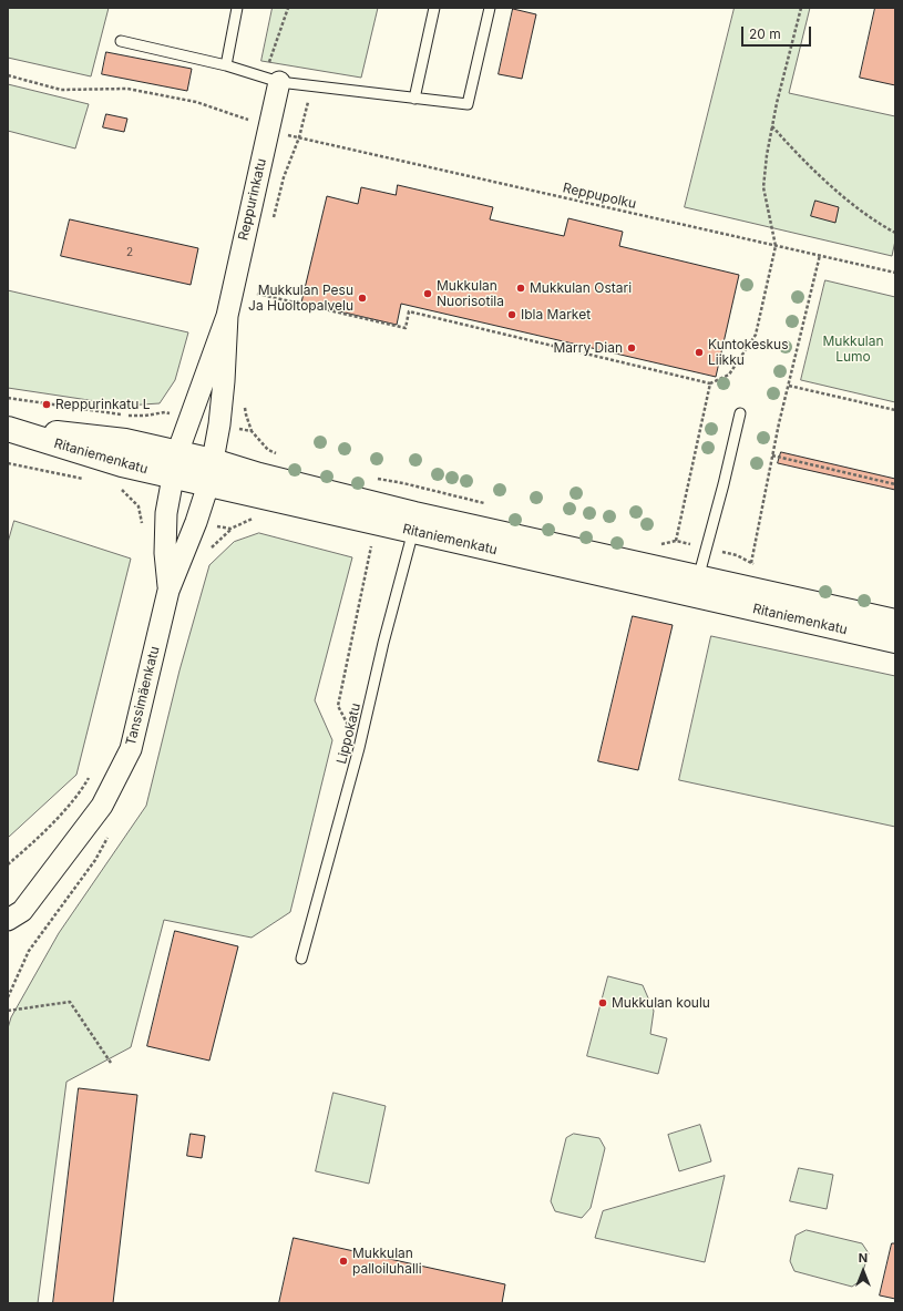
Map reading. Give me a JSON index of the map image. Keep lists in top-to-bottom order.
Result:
{
  "streets": {
    "street": ["Reppurinkatu", "Ritaniemenkatu", "Tanssimäenkatu"],
    "lane": ["Lippokatu"],
    "path": ["Reppupolku"]
  },
  "crossings": [
    ["Reppurinkatu", "Ritaniemenkatu"],
    ["Reppurinkatu", "Tanssimäenkatu"],
    ["Ritaniemenkatu", "Tanssimäenkatu"],
    ["Ritaniemenkatu", "Lippokatu"]
  ],
  "parks": ["Mukkulan Lumo"],
  "places": [
    "Mukkulan Ostari",
    "Mukkulan Nuorisotila",
    "Mukkulan Pesu Ja Huoltopalvelu",
    "Ibla Market",
    "Marry Dian",
    "Kuntokeskus Liikku",
    "Reppurinkatu L",
    "Mukkulan koulu",
    "Mukkulan palloiluhalli"
  ],
  "house_numbers": ["2"],
  "scale_bar": "20 m",
  "north": "top"
}
